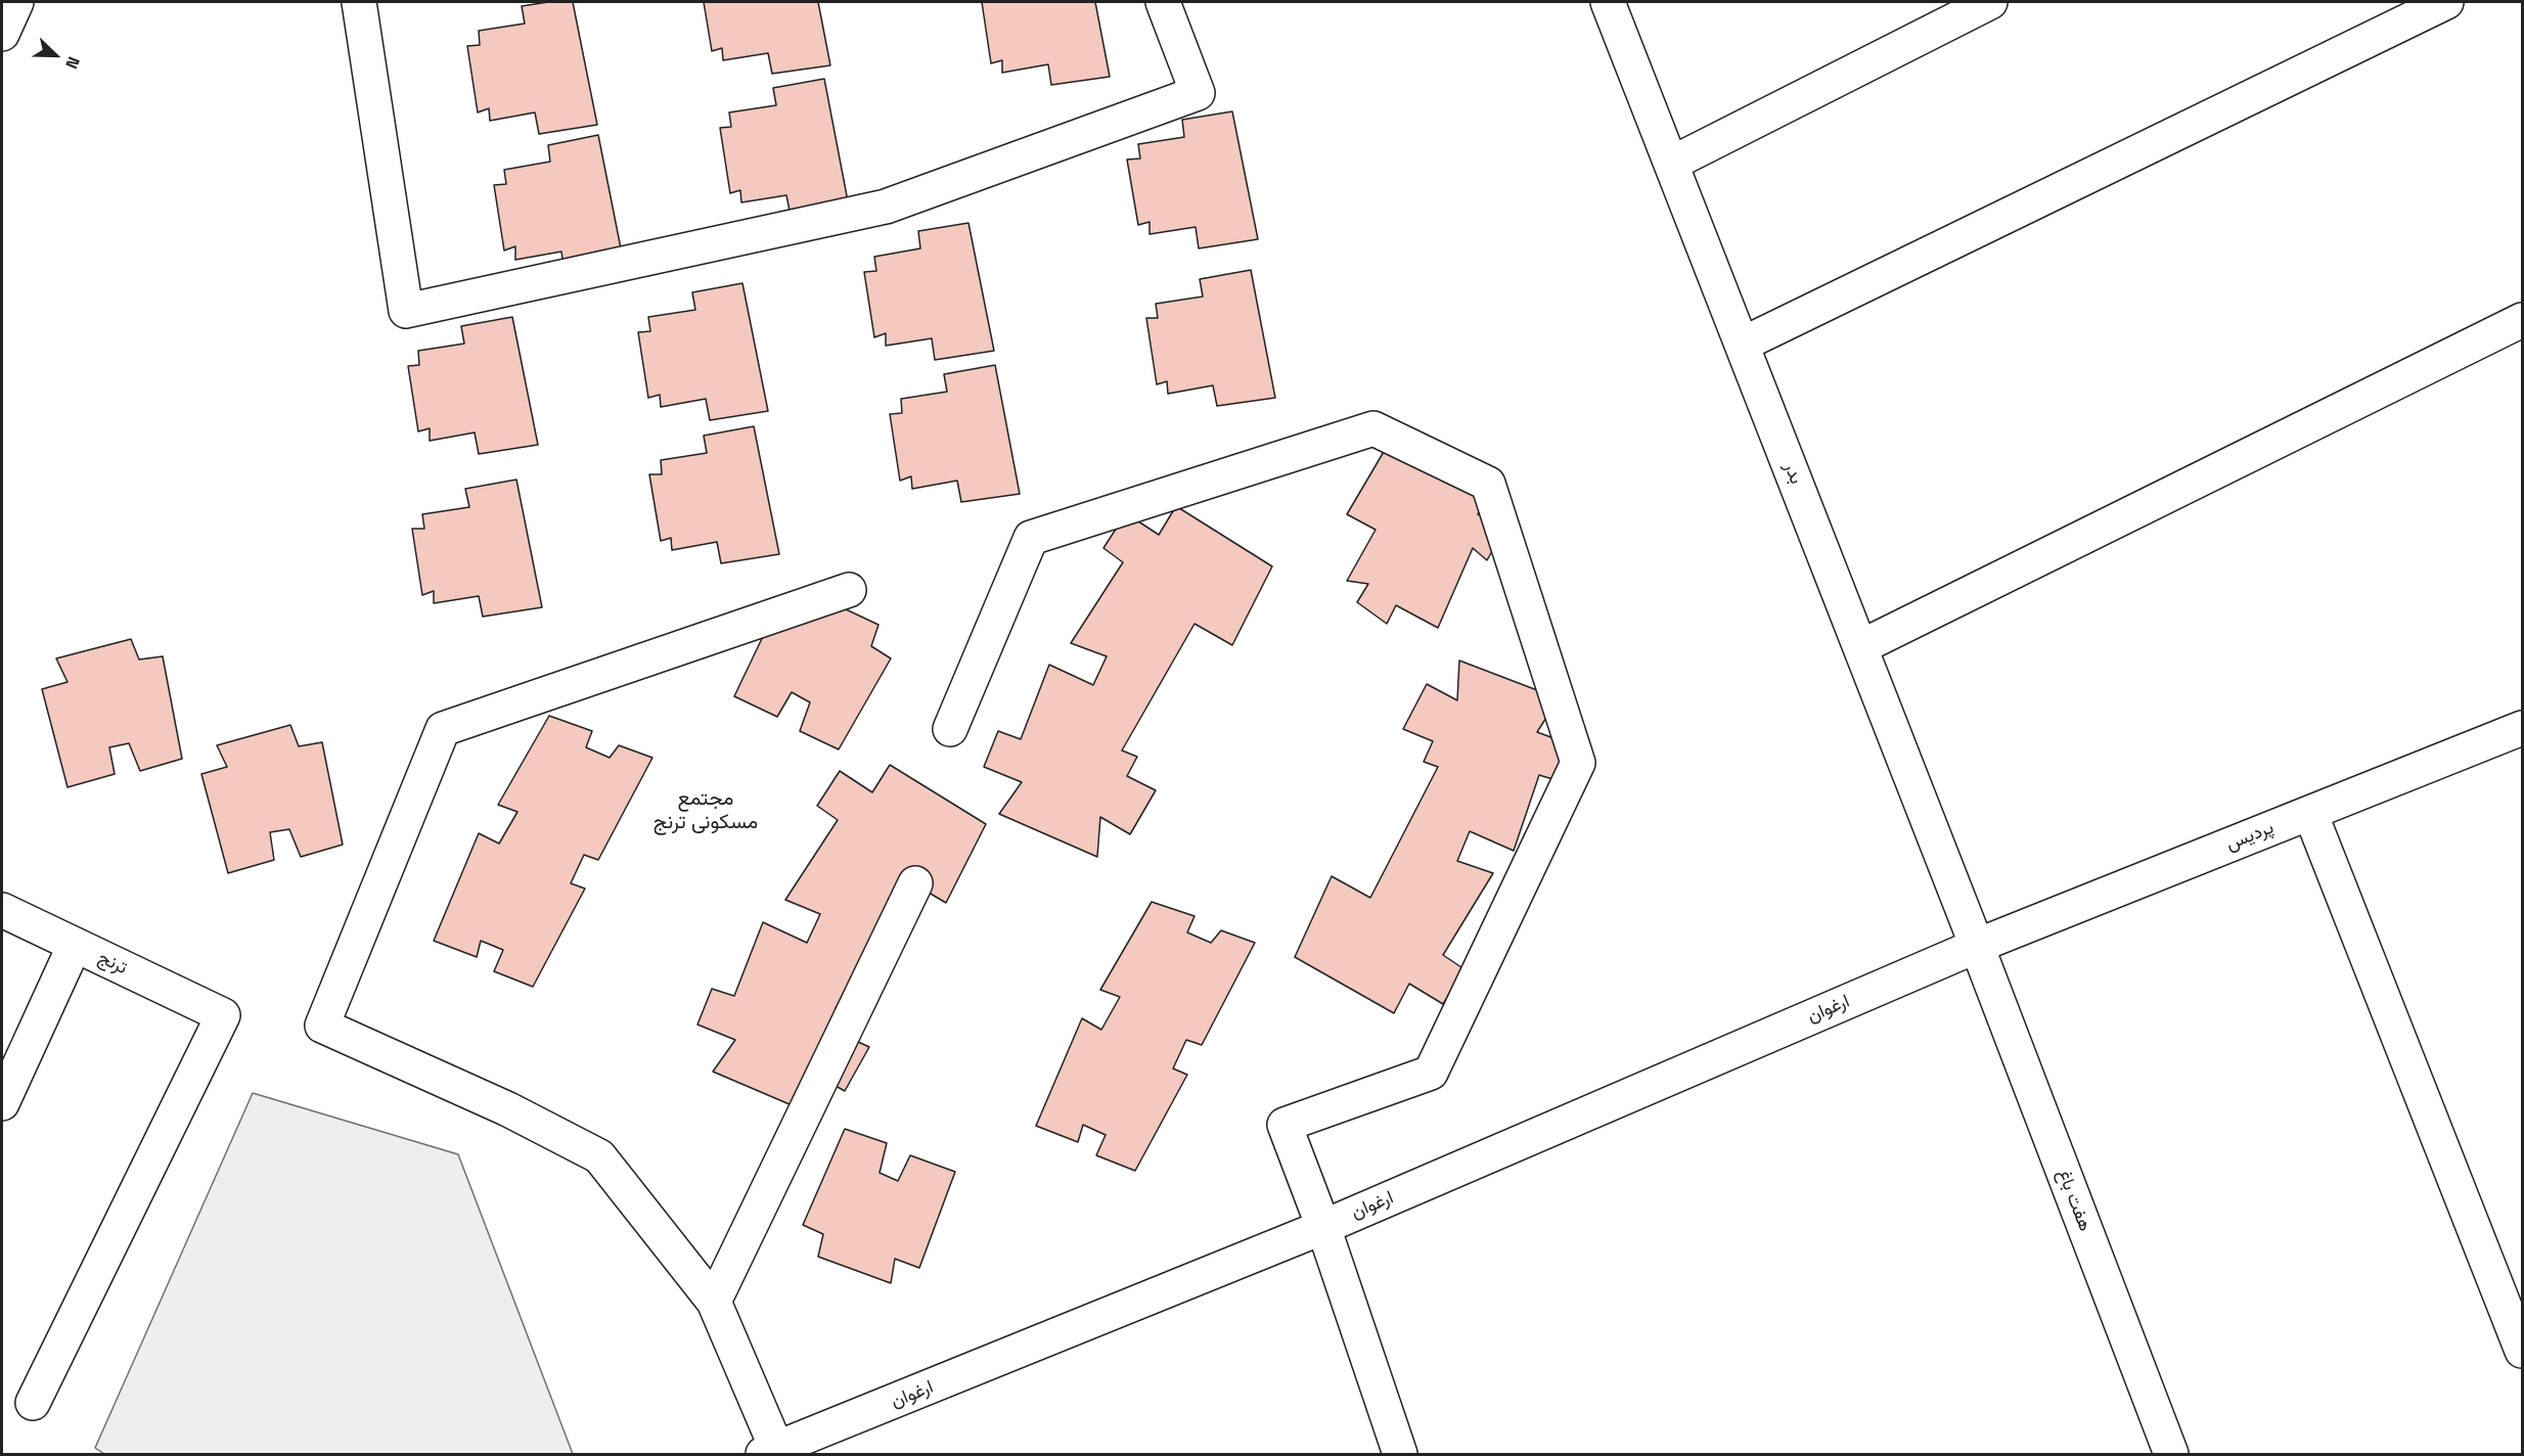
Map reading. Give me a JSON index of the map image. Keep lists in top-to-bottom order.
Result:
{
  "streets": {
    "street": [
      "بدر",
      "پردیس",
      "ترنج",
      "ارغوان",
      "هفت باغ"
    ]
  },
  "crossings": [
    ["بدر", "پردیس"],
    ["بدر", "ارغوان"],
    ["بدر", "هفت باغ"],
    ["پردیس", "ارغوان"],
    ["پردیس", "هفت باغ"],
    ["ارغوان", "هفت باغ"]
  ],
  "districts": ["مجتمع مسکونی ترنج"],
  "north": "bottom right"
}
